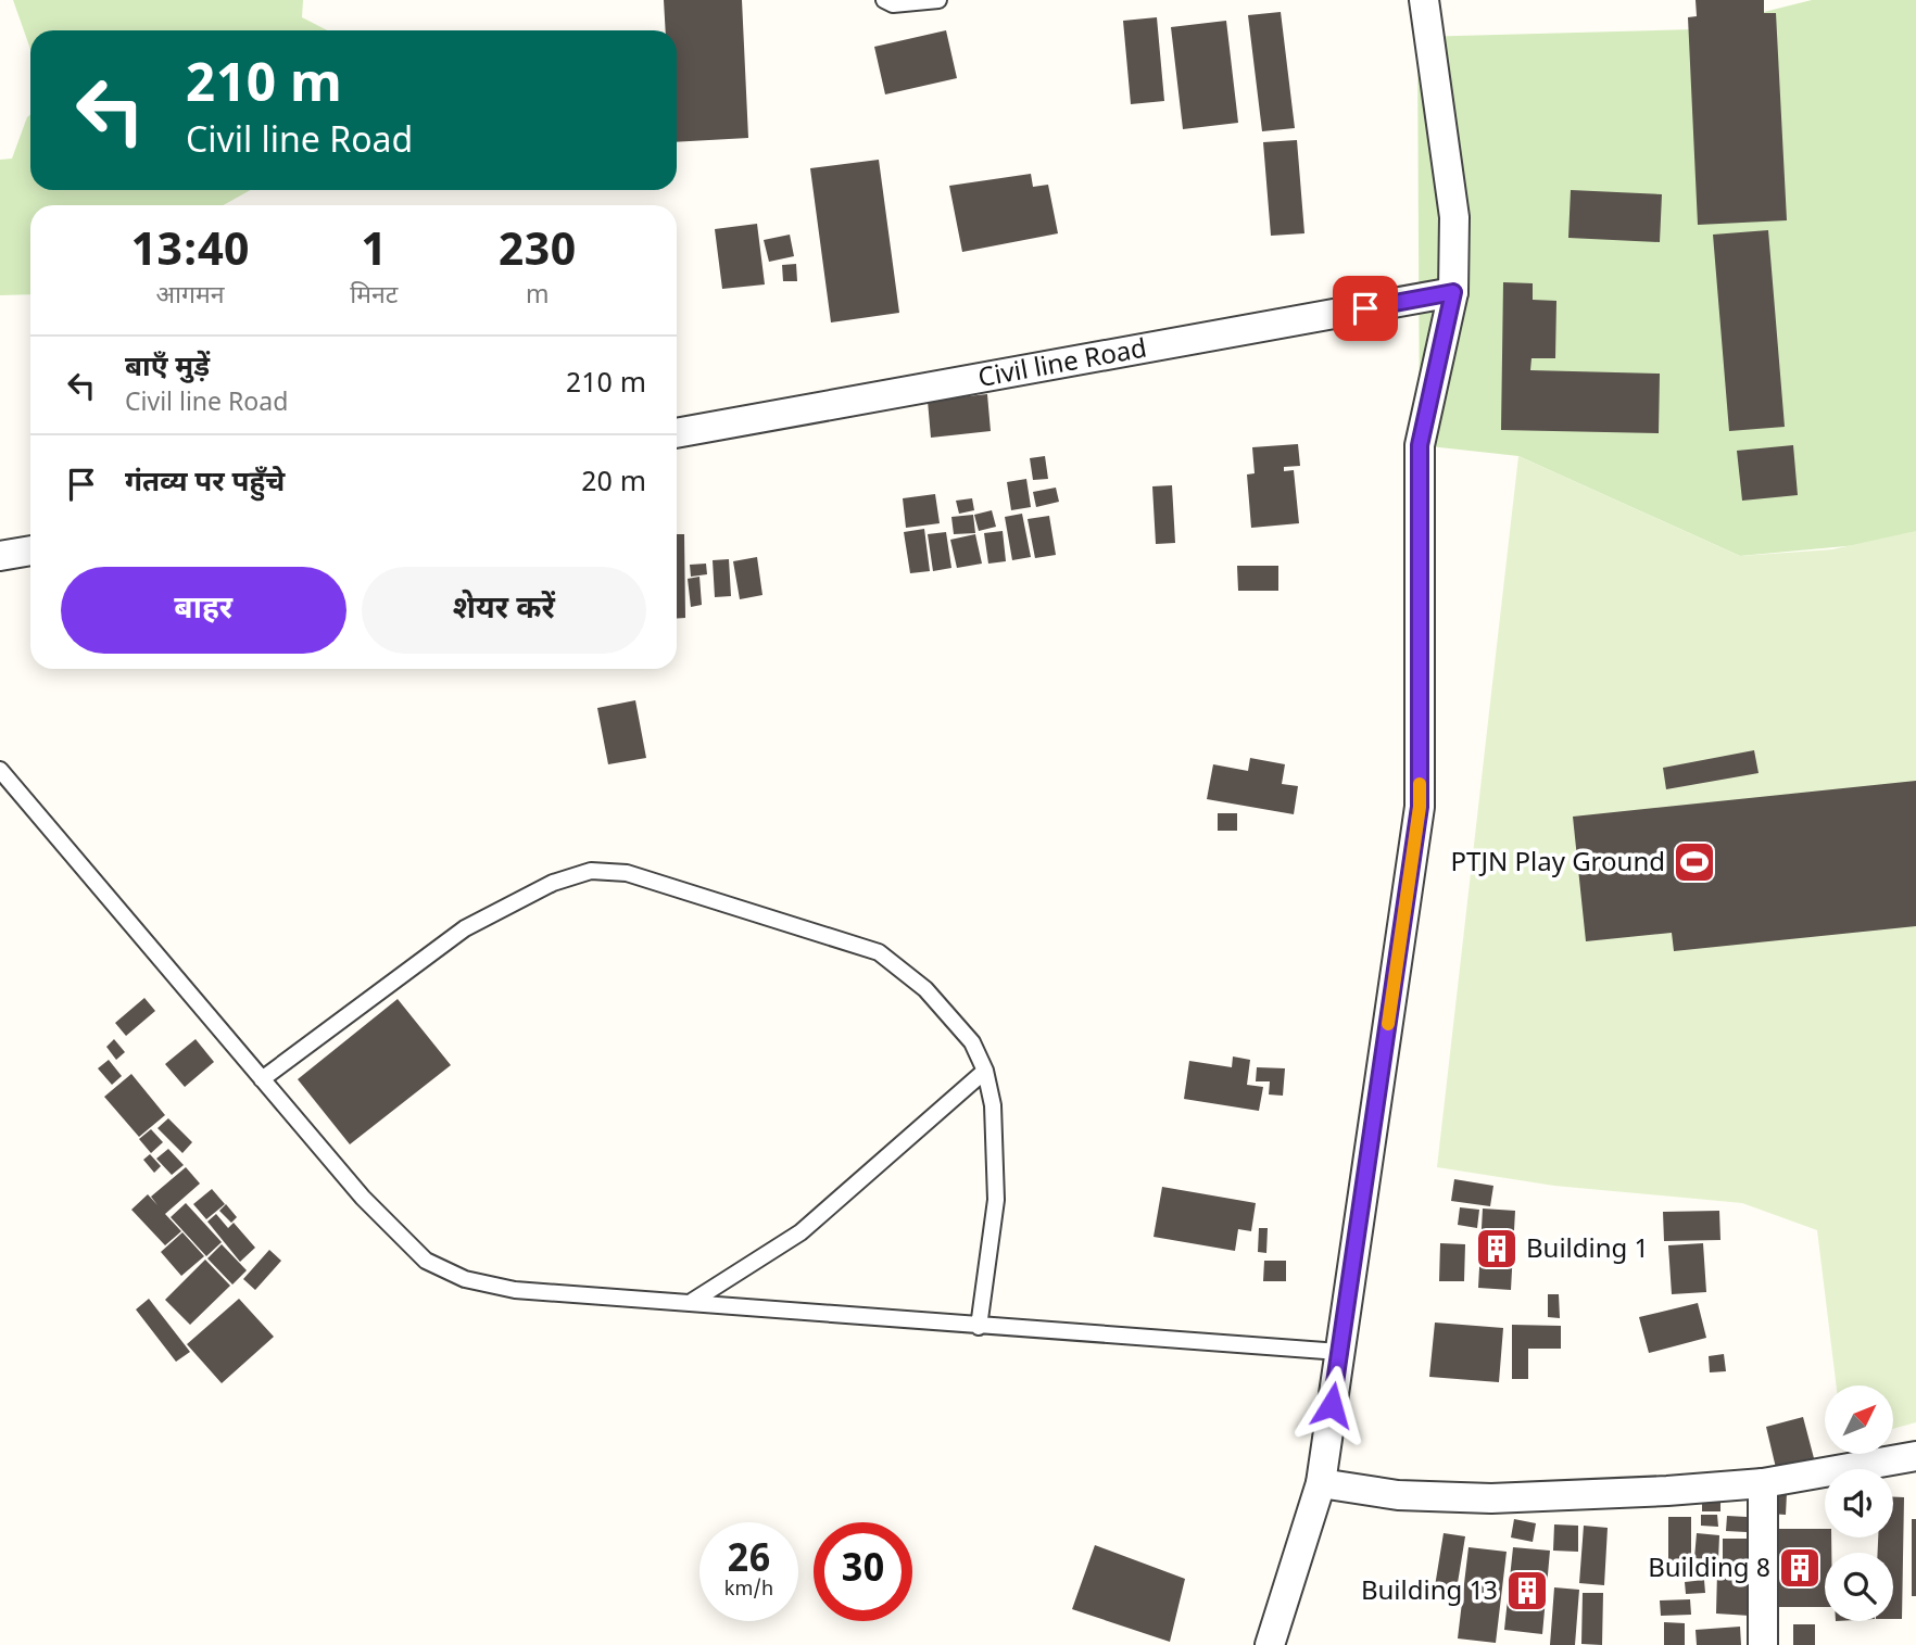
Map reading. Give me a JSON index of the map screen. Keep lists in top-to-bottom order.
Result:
{
  "streets": {
    "street": ["Civil line Road"]
  },
  "places": {
    "sports": ["PTJN Play Ground"],
    "building": ["Building 1", "Building 8", "Building 13"]
  },
  "north": "top right",
  "page": {
    "turn": ["210 m", "Civil line Road"],
    "eta": [
      "13:40",
      "आगमन",
      "1",
      "मिनट",
      "230",
      "m"
    ],
    "list": [
      {
        "name": "बाएँ मुड़ें",
        "note": "Civil line Road",
        "value": "210 m"
      },
      {
        "name": "गंतव्य पर पहुँचे",
        "value": "20 m"
      }
    ],
    "buttons": ["बाहर", "शेयर करें"],
    "speed": "26 km/h",
    "limit": "30"
  }
}
